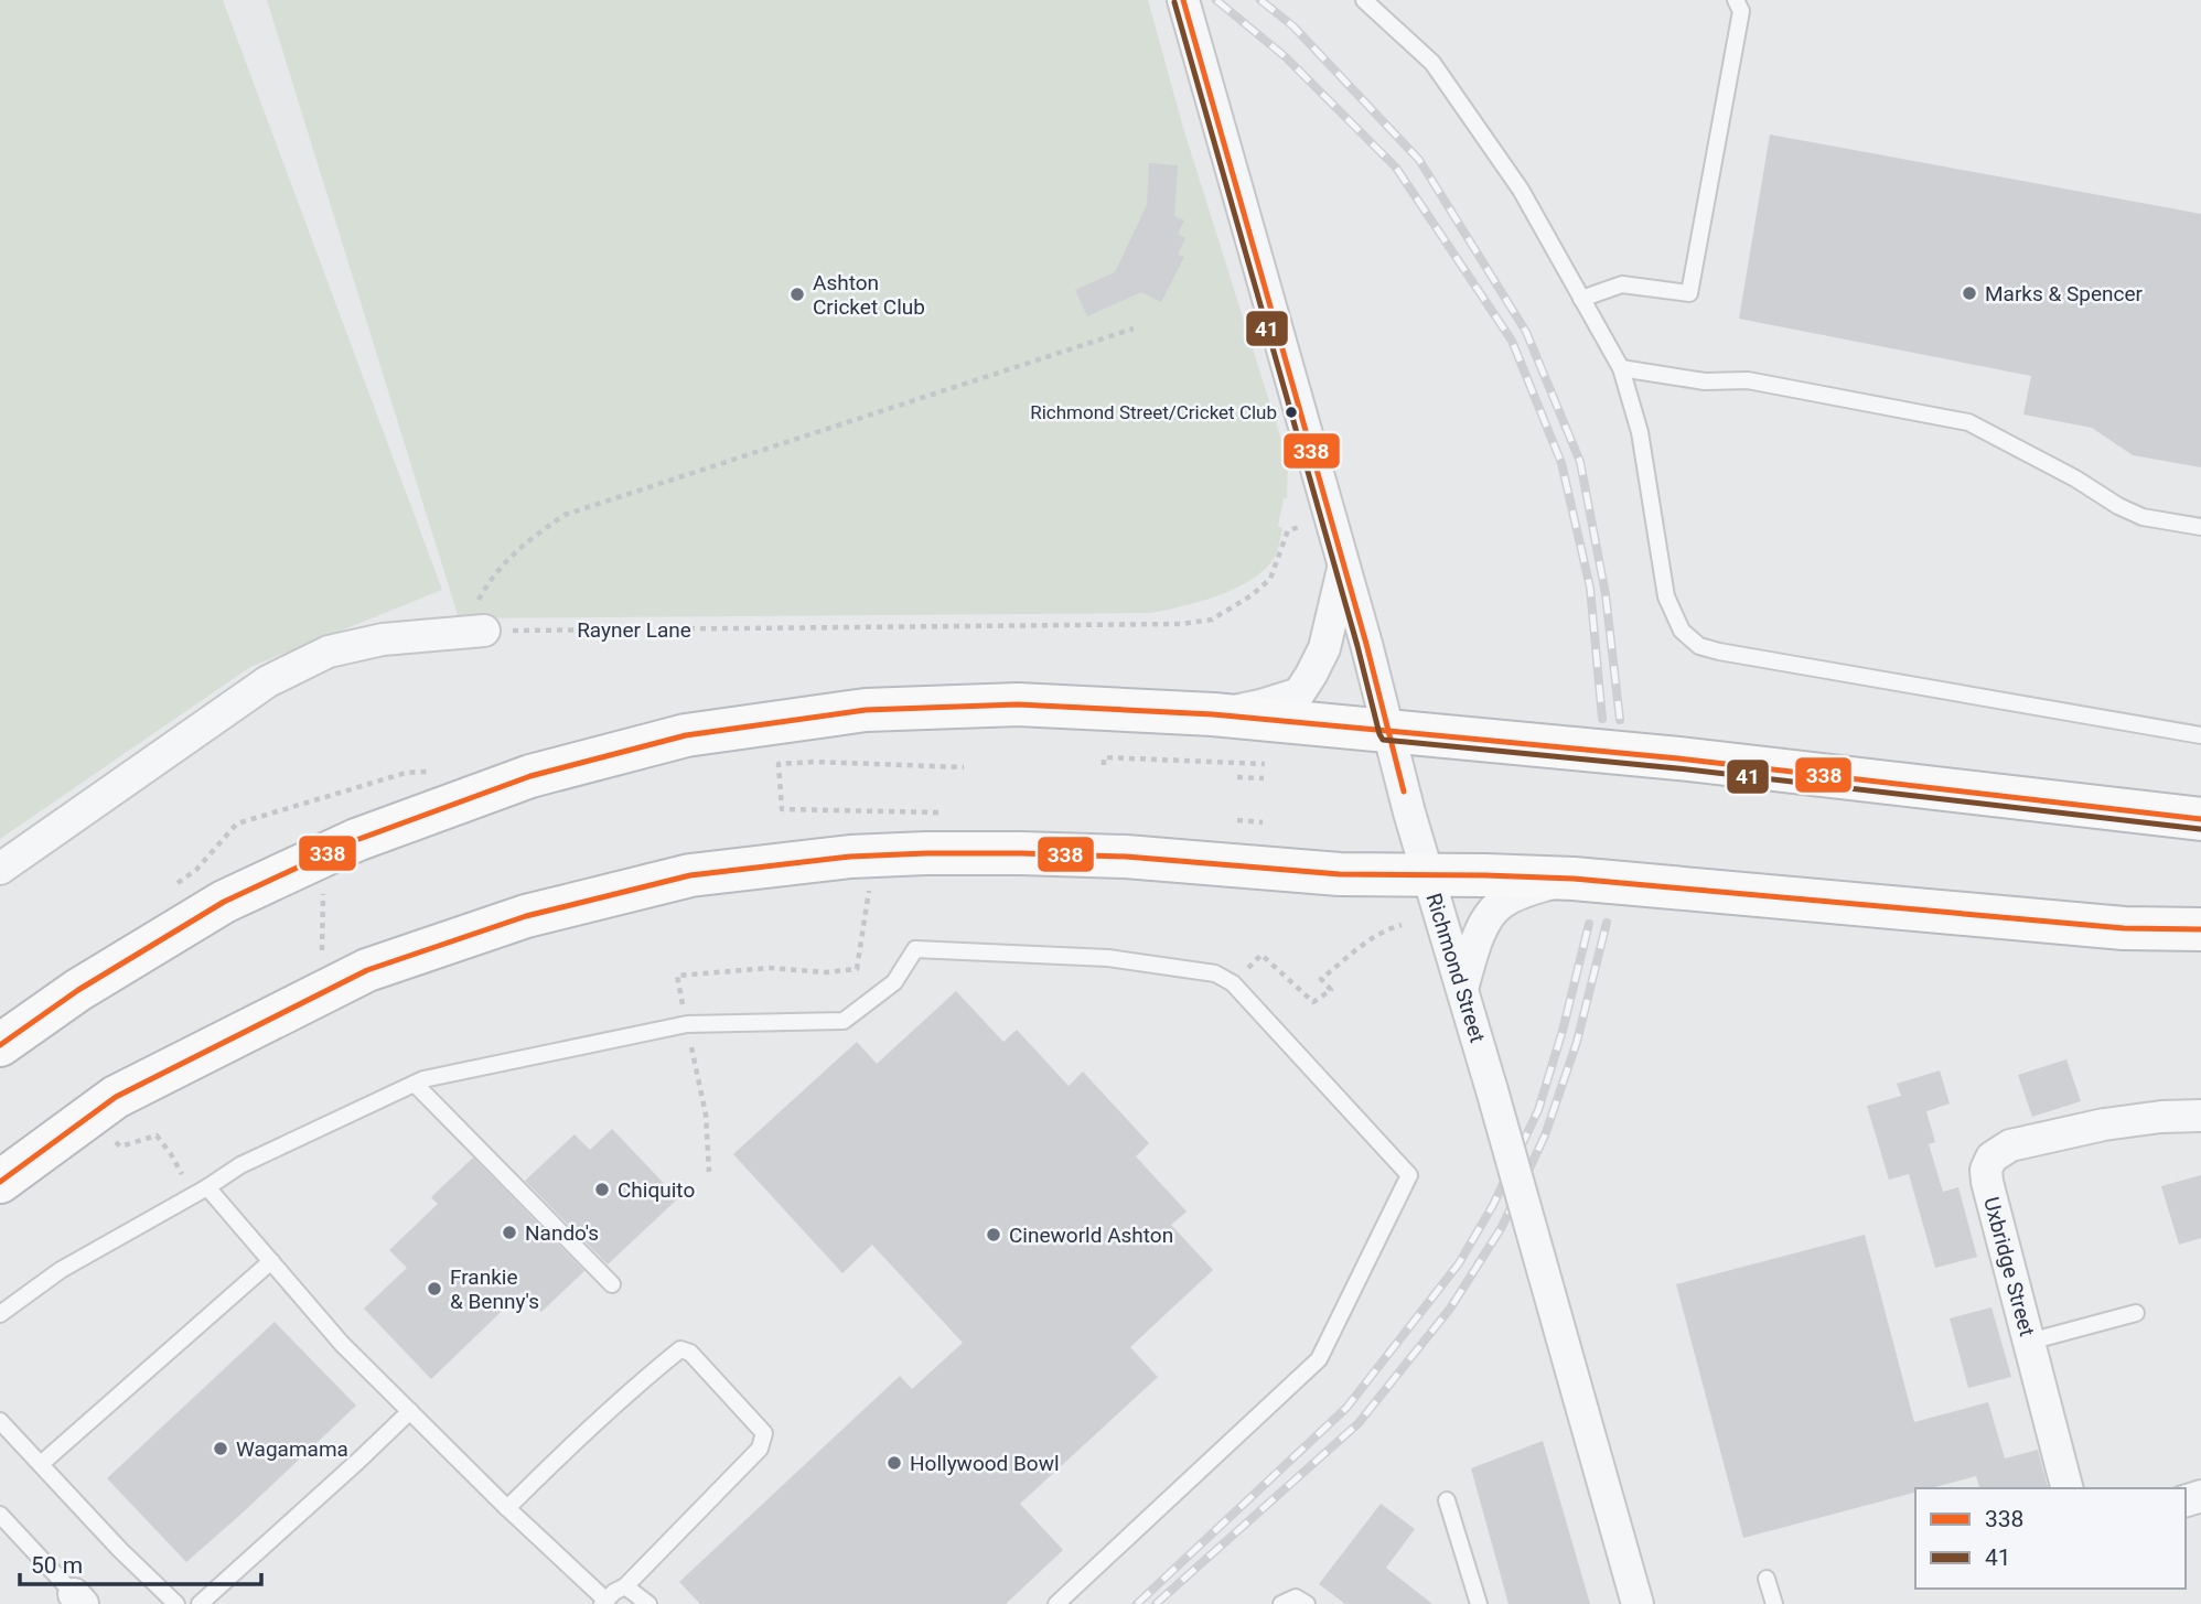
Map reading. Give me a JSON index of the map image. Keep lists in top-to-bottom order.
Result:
{
  "streets": {
    "street": ["Richmond Street", "Uxbridge Street"],
    "path": ["Rayner Lane"]
  },
  "places": [
    "Marks & Spencer",
    "Ashton Cricket Club",
    "Richmond Street/Cricket Club",
    "Chiquito",
    "Nando's",
    "Cineworld Ashton",
    "Frankie & Benny's",
    "Wagamama",
    "Hollywood Bowl"
  ],
  "lines": ["transit line 338", "transit line 41"],
  "legend": ["338", "41"],
  "scale_bar": "50 m"
}
